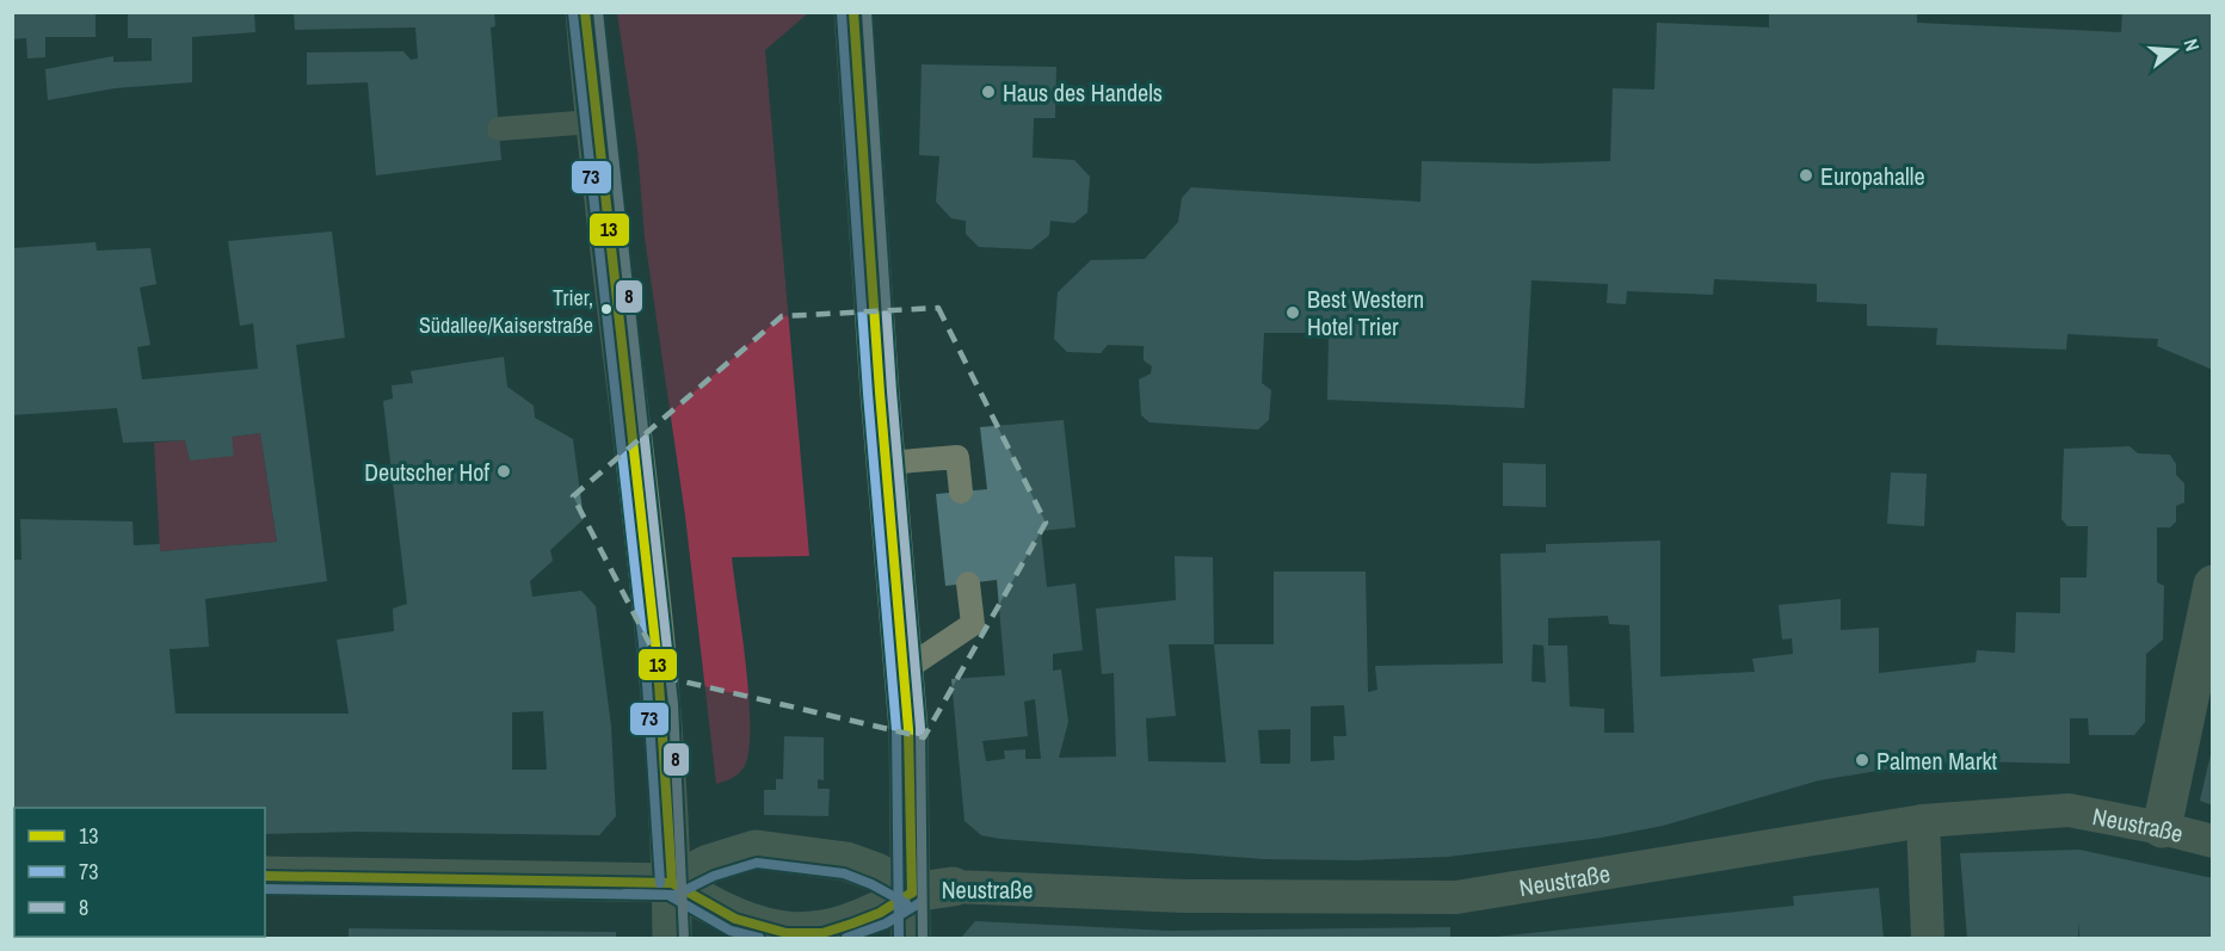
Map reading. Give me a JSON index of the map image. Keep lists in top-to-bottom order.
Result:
{
  "streets": {
    "street": ["Neustraße"]
  },
  "places": [
    "Haus des Handels",
    "Europahalle",
    "Trier, Südallee/Kaiserstraße",
    "Best Western Hotel Trier",
    "Deutscher Hof",
    "Palmen Markt"
  ],
  "lines": ["transit line 13", "transit line 8", "transit line 73"],
  "legend": ["13", "73", "8"],
  "north": "right"
}
